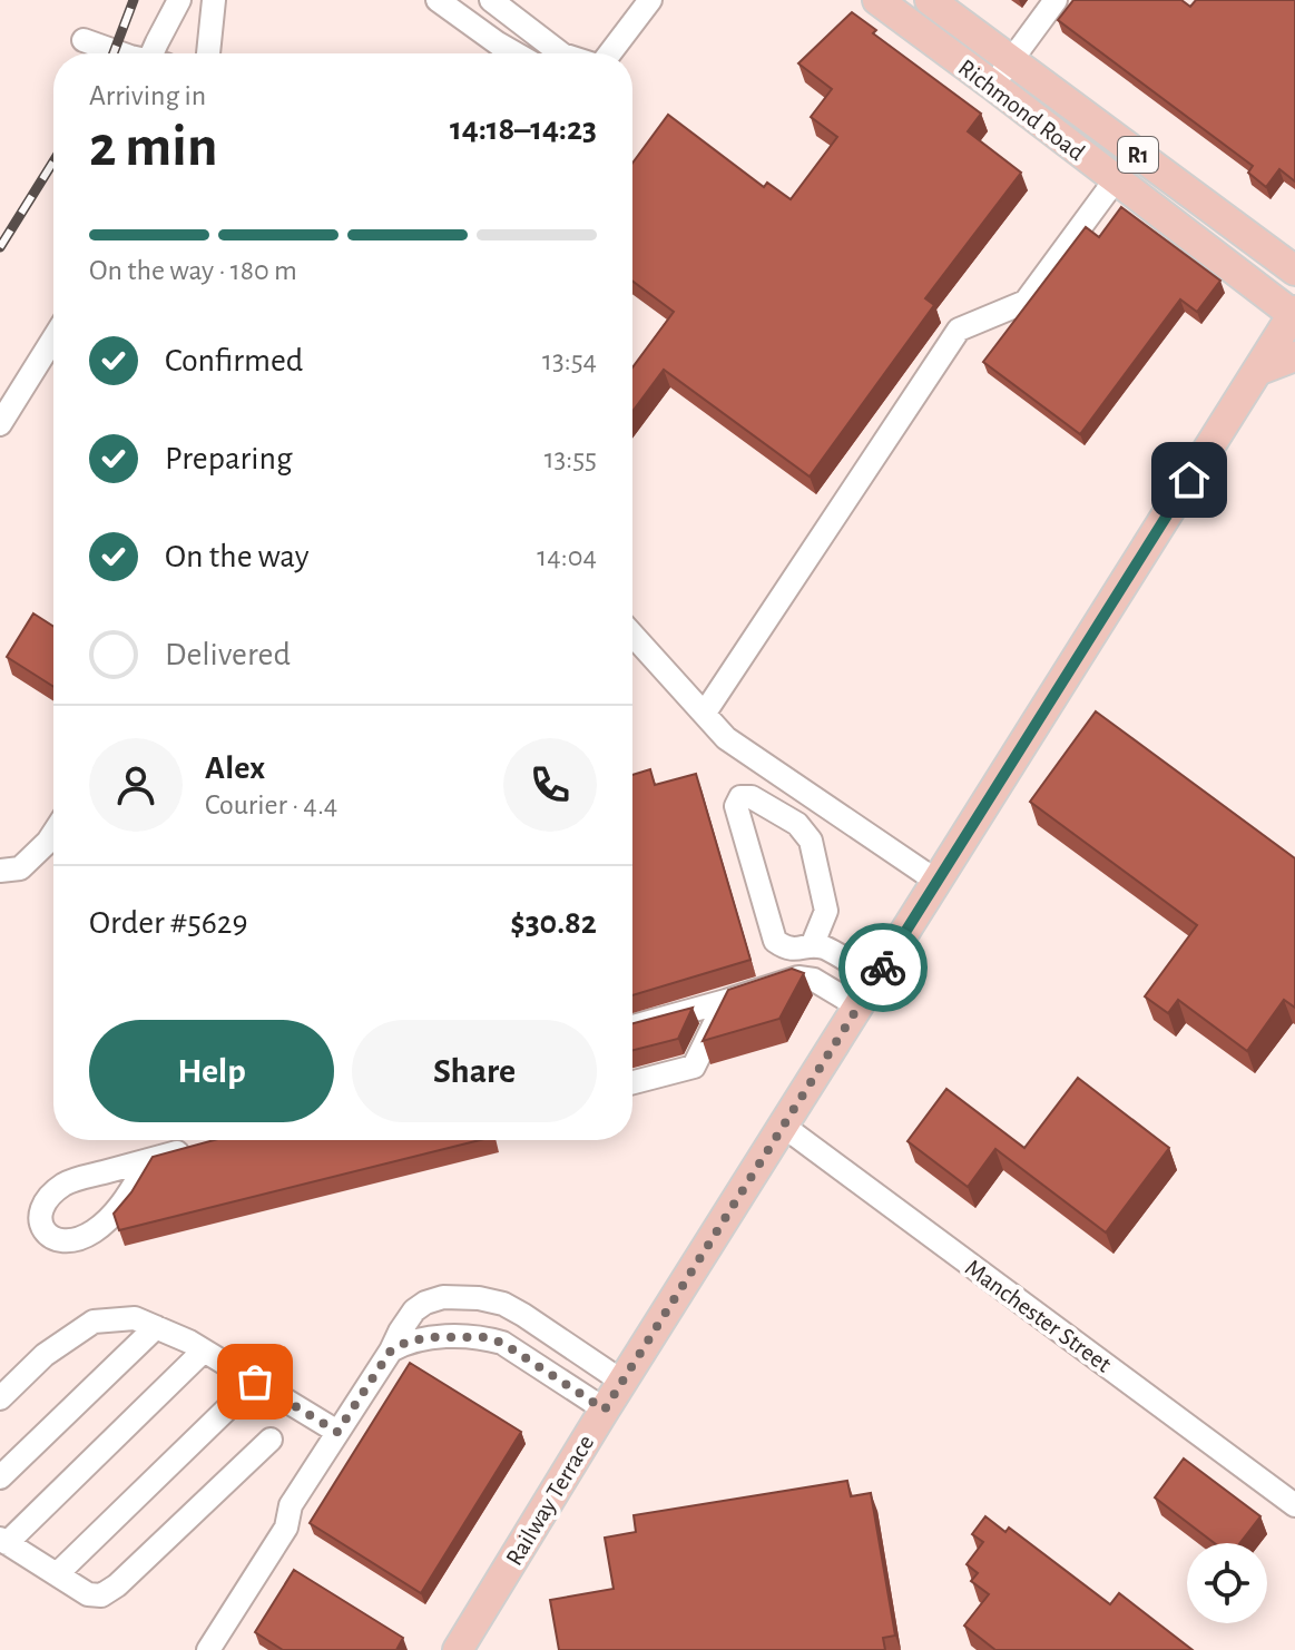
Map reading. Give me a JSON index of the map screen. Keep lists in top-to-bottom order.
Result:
{
  "streets": {
    "main road": ["Richmond Road", "R1", "Railway Terrace"],
    "street": ["Manchester Street"]
  },
  "crossings": [
    ["Richmond Road", "Railway Terrace"],
    ["Manchester Street", "Railway Terrace"]
  ],
  "page": {
    "heading": ["2 min", "Arriving in", "14:18–14:23"],
    "panel": [
      "Alex",
      "Courier · 4.4",
      "Order #5629",
      "$30.82"
    ],
    "bar": "On the way · 180 m",
    "list": [
      ["Confirmed", "13:54"],
      ["Preparing", "13:55"],
      ["On the way", "14:04"],
      "Delivered"
    ],
    "buttons": ["Help", "Share"]
  }
}
